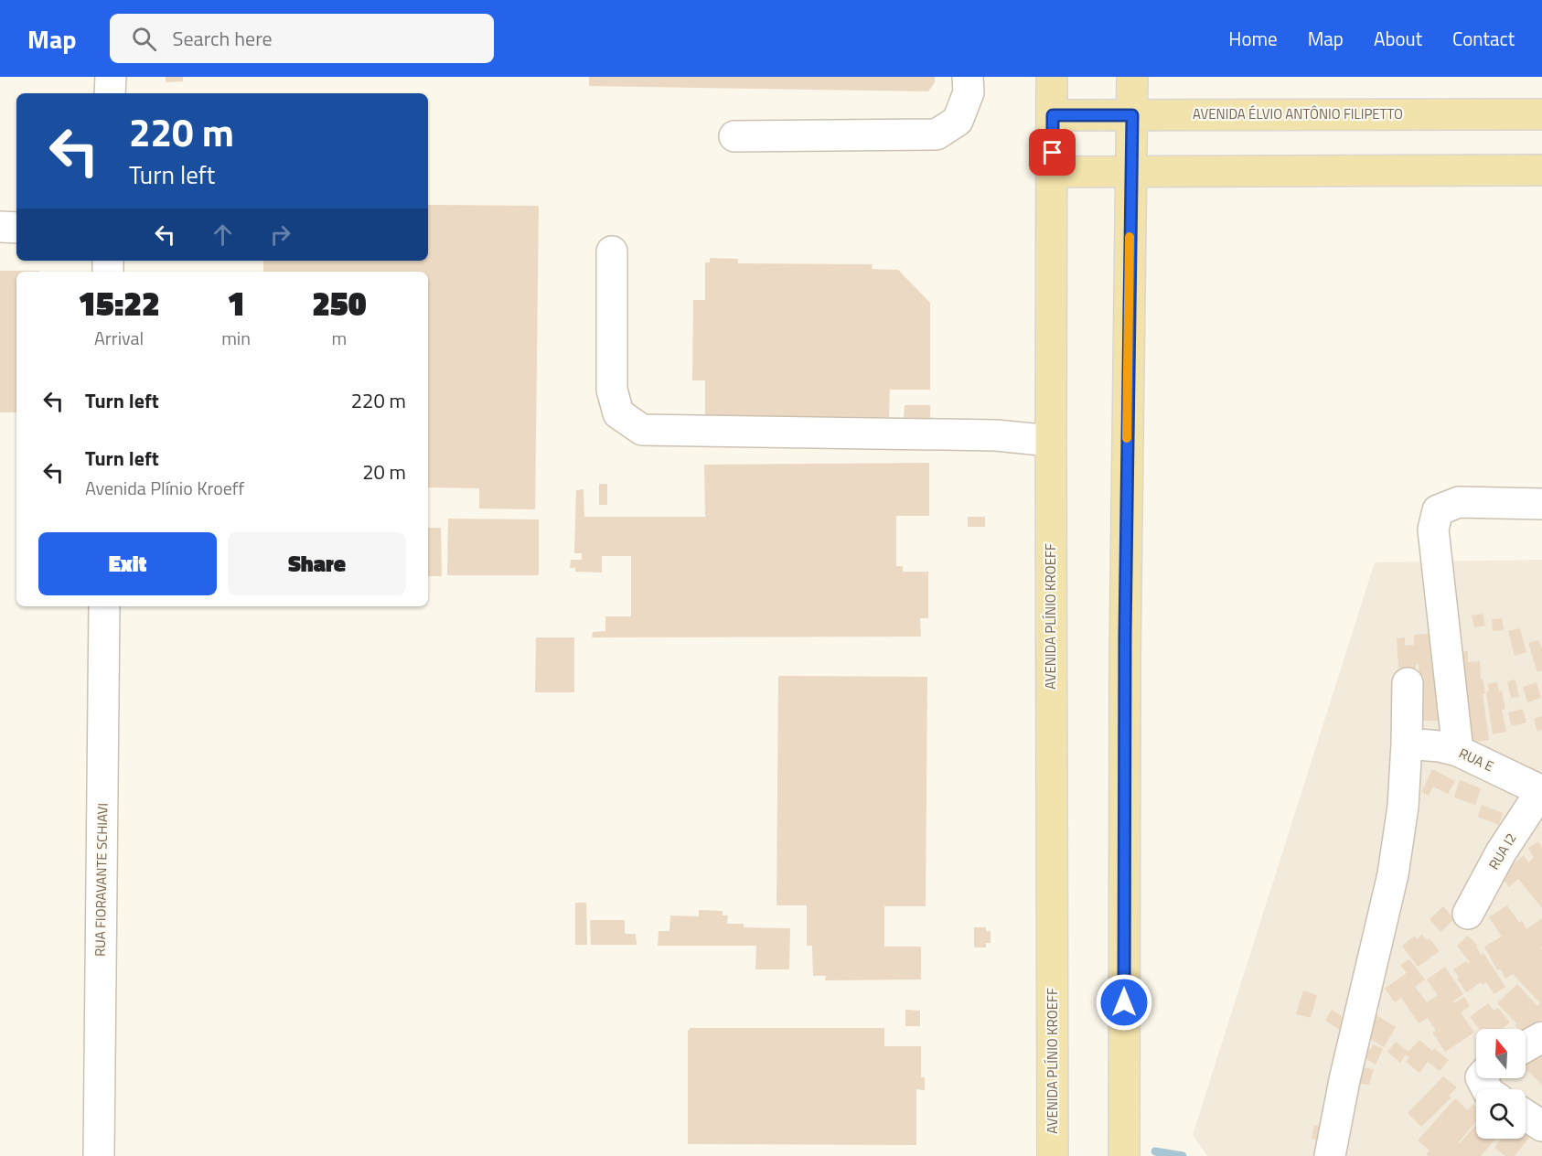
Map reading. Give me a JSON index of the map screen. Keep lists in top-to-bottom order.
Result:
{
  "streets": {
    "main road": ["AVENIDA ÉLVIO ANTÔNIO FILIPETTO", "AVENIDA PLÍNIO KROEFF"],
    "street": ["RUA E", "RUA I2", "RUA FIORAVANTE SCHIAVI"]
  },
  "crossings": [
    ["AVENIDA ÉLVIO ANTÔNIO FILIPETTO", "AVENIDA PLÍNIO KROEFF"],
    ["RUA E", "RUA I2"]
  ],
  "north": "top",
  "page": {
    "header": "Map",
    "search": "Search here",
    "nav": [
      "Home",
      "Map",
      "About",
      "Contact"
    ],
    "turn": ["220 m", "Turn left"],
    "eta": [
      "15:22",
      "Arrival",
      "1",
      "min",
      "250",
      "m"
    ],
    "list": [
      {
        "name": "Turn left",
        "value": "220 m"
      },
      {
        "name": "Turn left",
        "note": "Avenida Plínio Kroeff",
        "value": "20 m"
      }
    ],
    "buttons": ["Exit", "Share"]
  }
}
